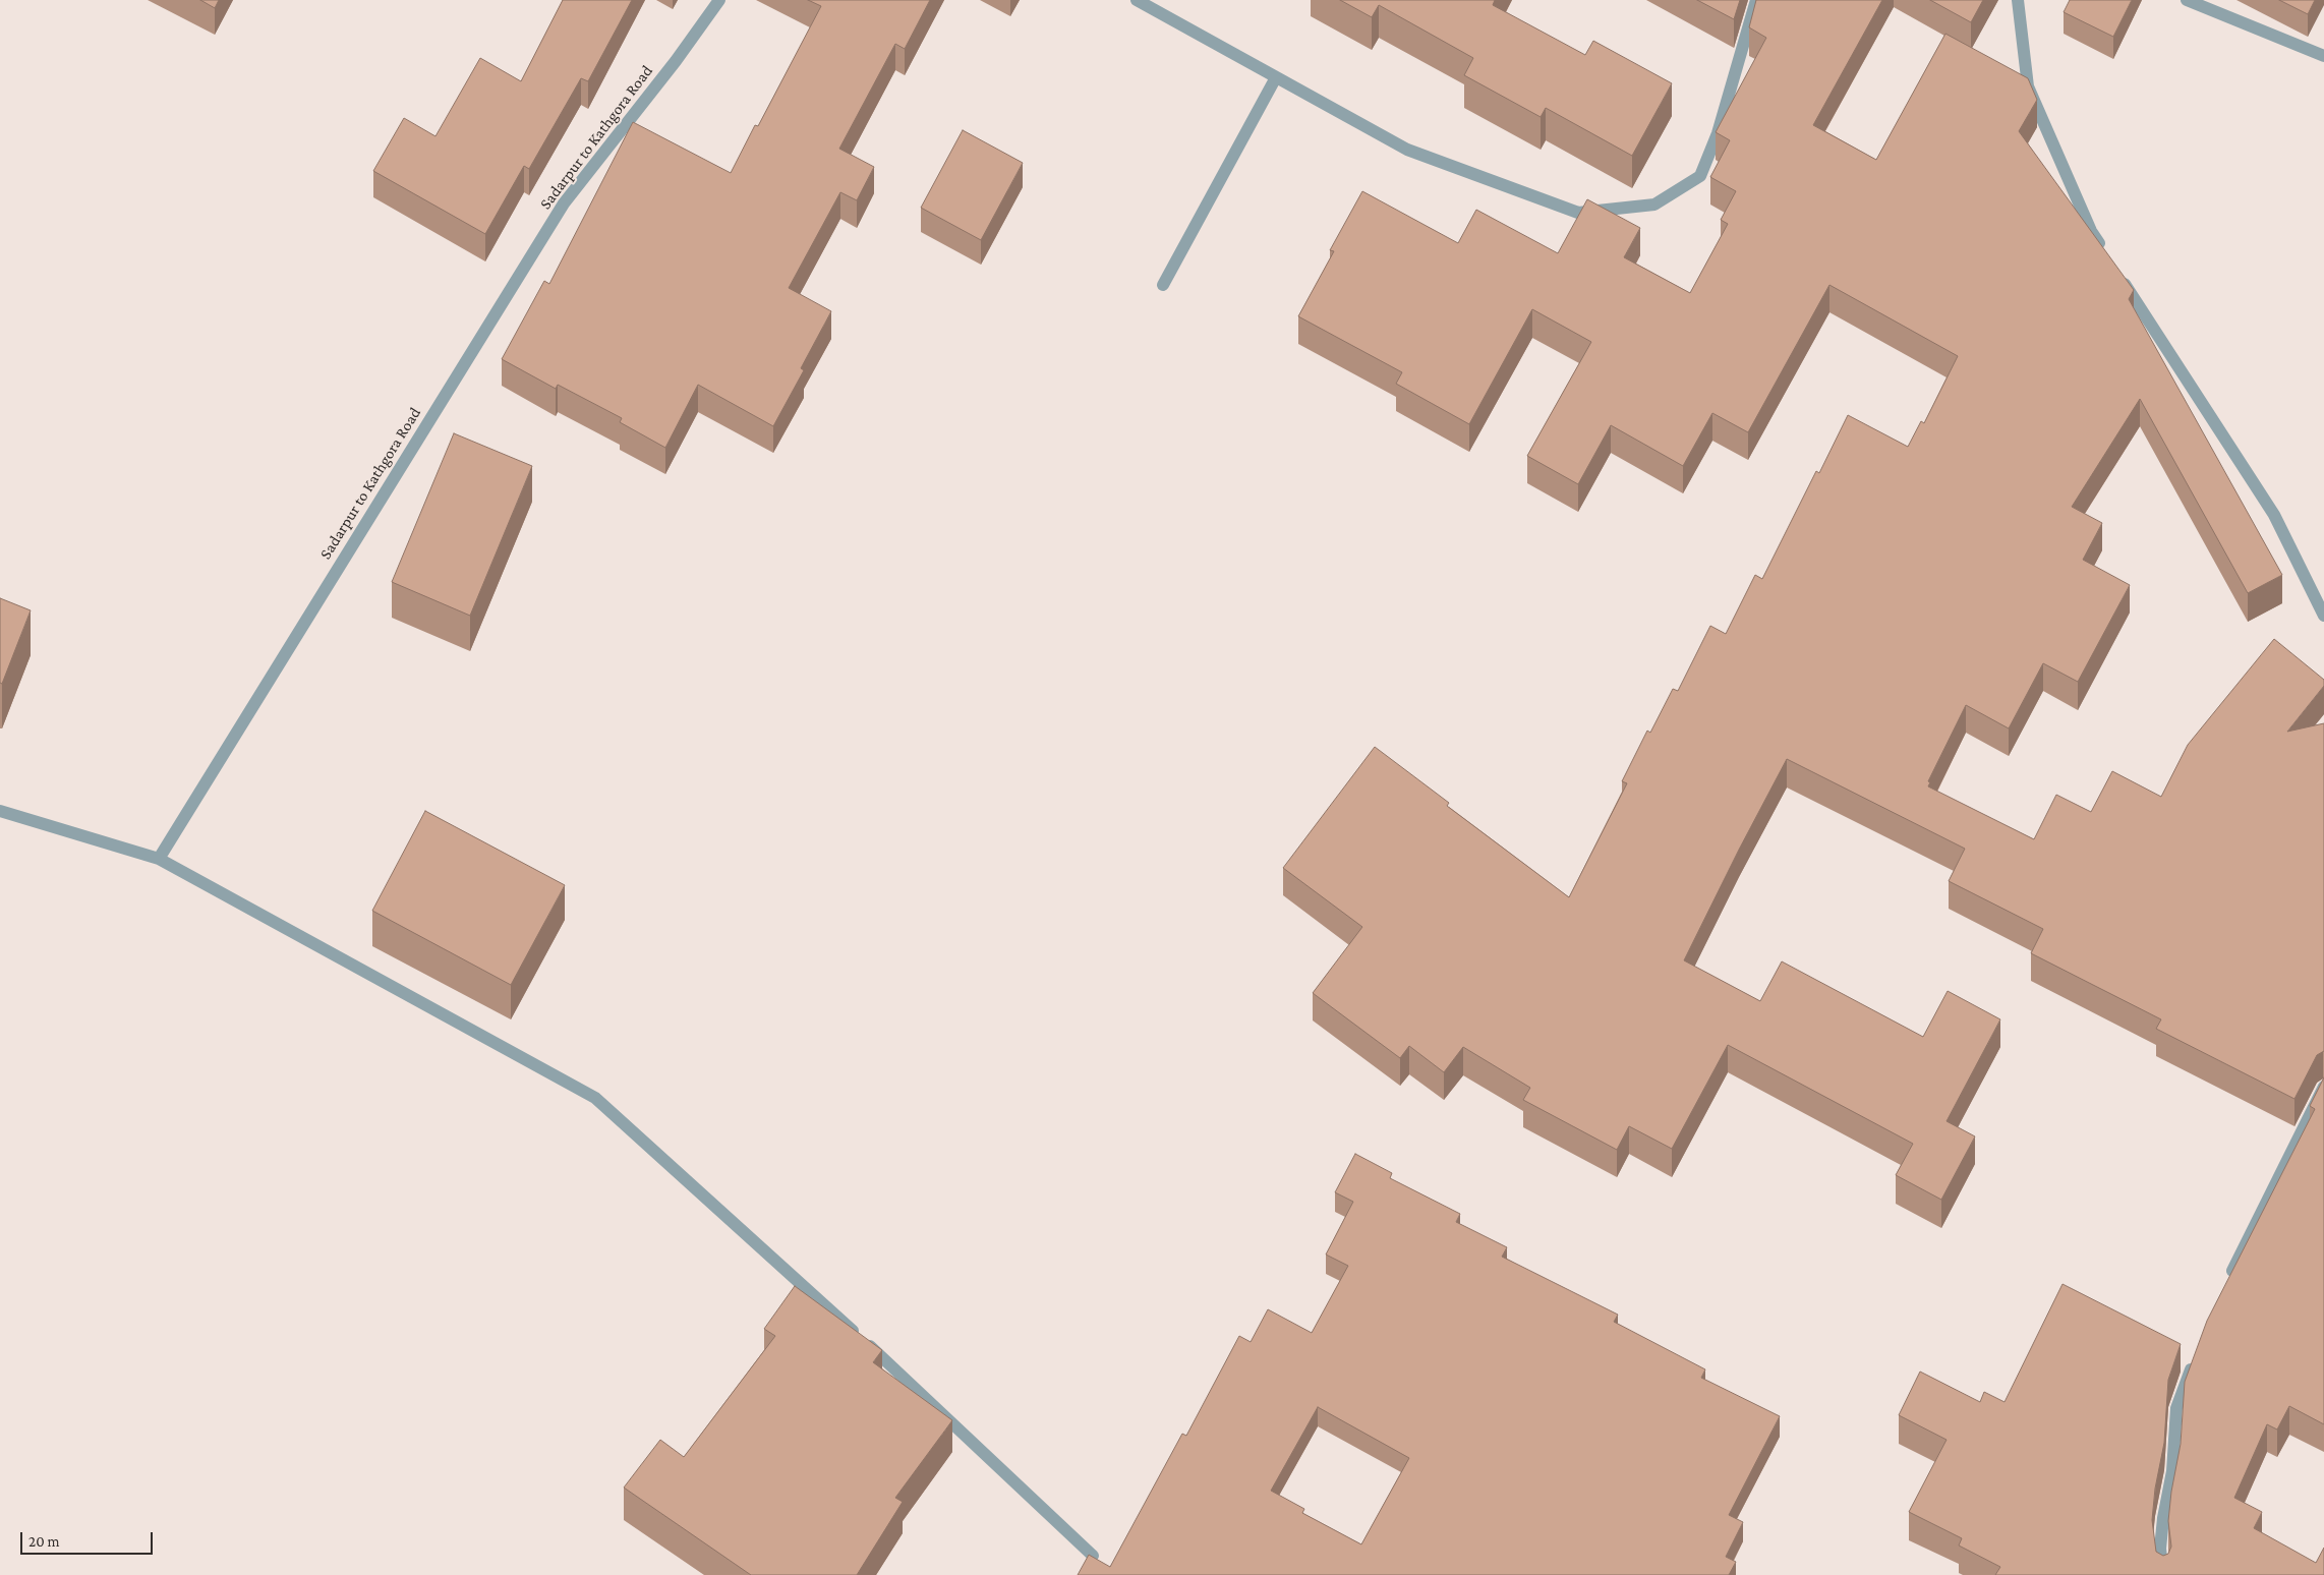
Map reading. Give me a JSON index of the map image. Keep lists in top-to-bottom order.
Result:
{
  "streets": {
    "street": ["Sadarpur to Kathgora Road"]
  },
  "scale_bar": "20 m"
}
